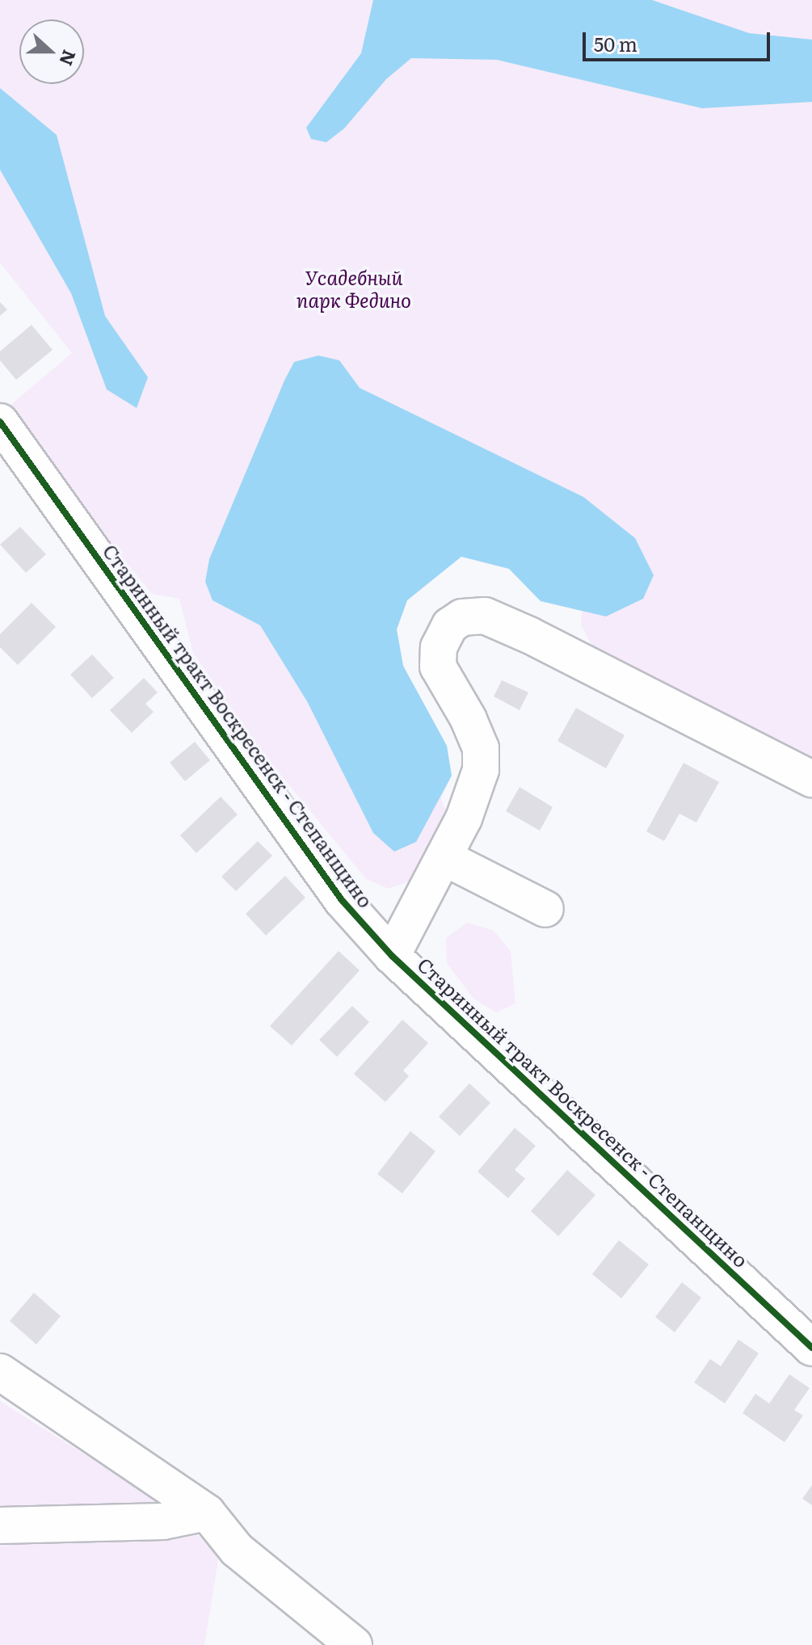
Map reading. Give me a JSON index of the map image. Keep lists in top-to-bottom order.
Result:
{
  "streets": {
    "street": ["Старинный тракт Воскресенск - Степанщино"]
  },
  "parks": ["Усадебный парк Федино"],
  "scale_bar": "50 m",
  "north": "right"
}
